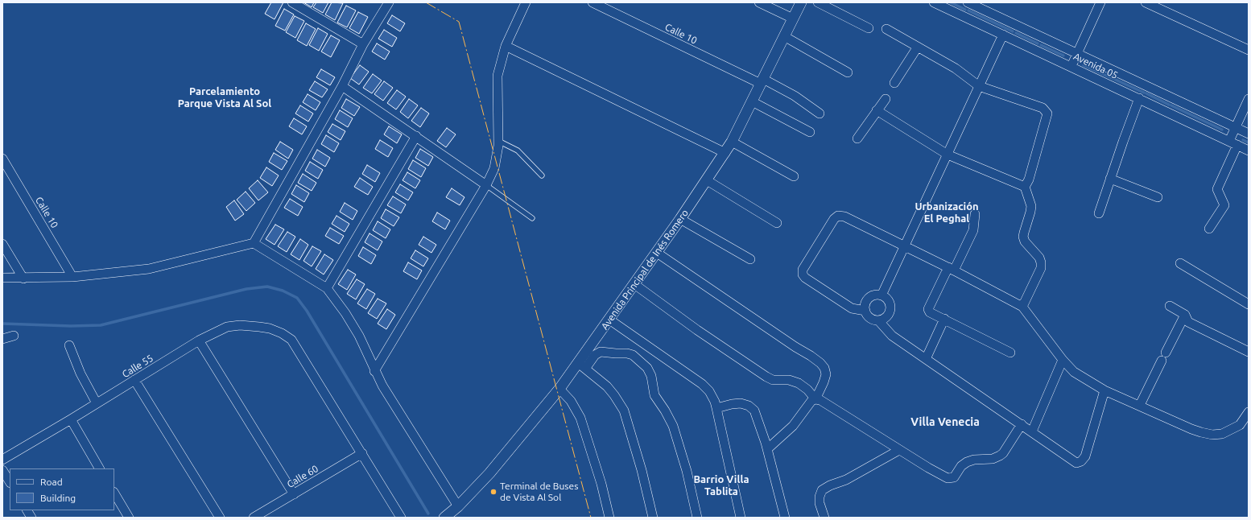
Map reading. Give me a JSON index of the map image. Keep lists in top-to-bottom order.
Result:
{
  "streets": {
    "street": [
      "Calle 10",
      "Avenida 05",
      "Avenida Principal de Inés Romero",
      "Calle 55",
      "Calle 60"
    ]
  },
  "crossings": [
    ["Calle 10", "Avenida Principal de Inés Romero"],
    ["Calle 55", "Calle 60"]
  ],
  "districts": [
    "Parcelamiento Parque Vista Al Sol",
    "Urbanización El Peghal",
    "Villa Venecia",
    "Barrio Villa Tablita"
  ],
  "places": ["Terminal de Buses de Vista Al Sol"],
  "legend": ["Road", "Building"]
}
